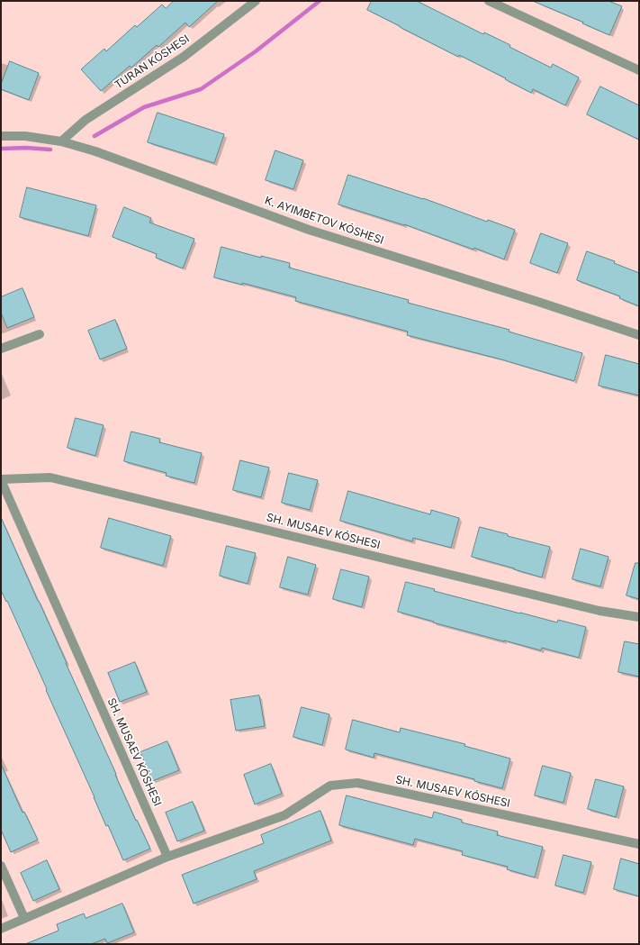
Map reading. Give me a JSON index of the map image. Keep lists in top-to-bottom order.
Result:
{
  "streets": {
    "street": ["TURAN KÓSHESI", "SH. MUSAEV KÓSHESI"]
  }
}
